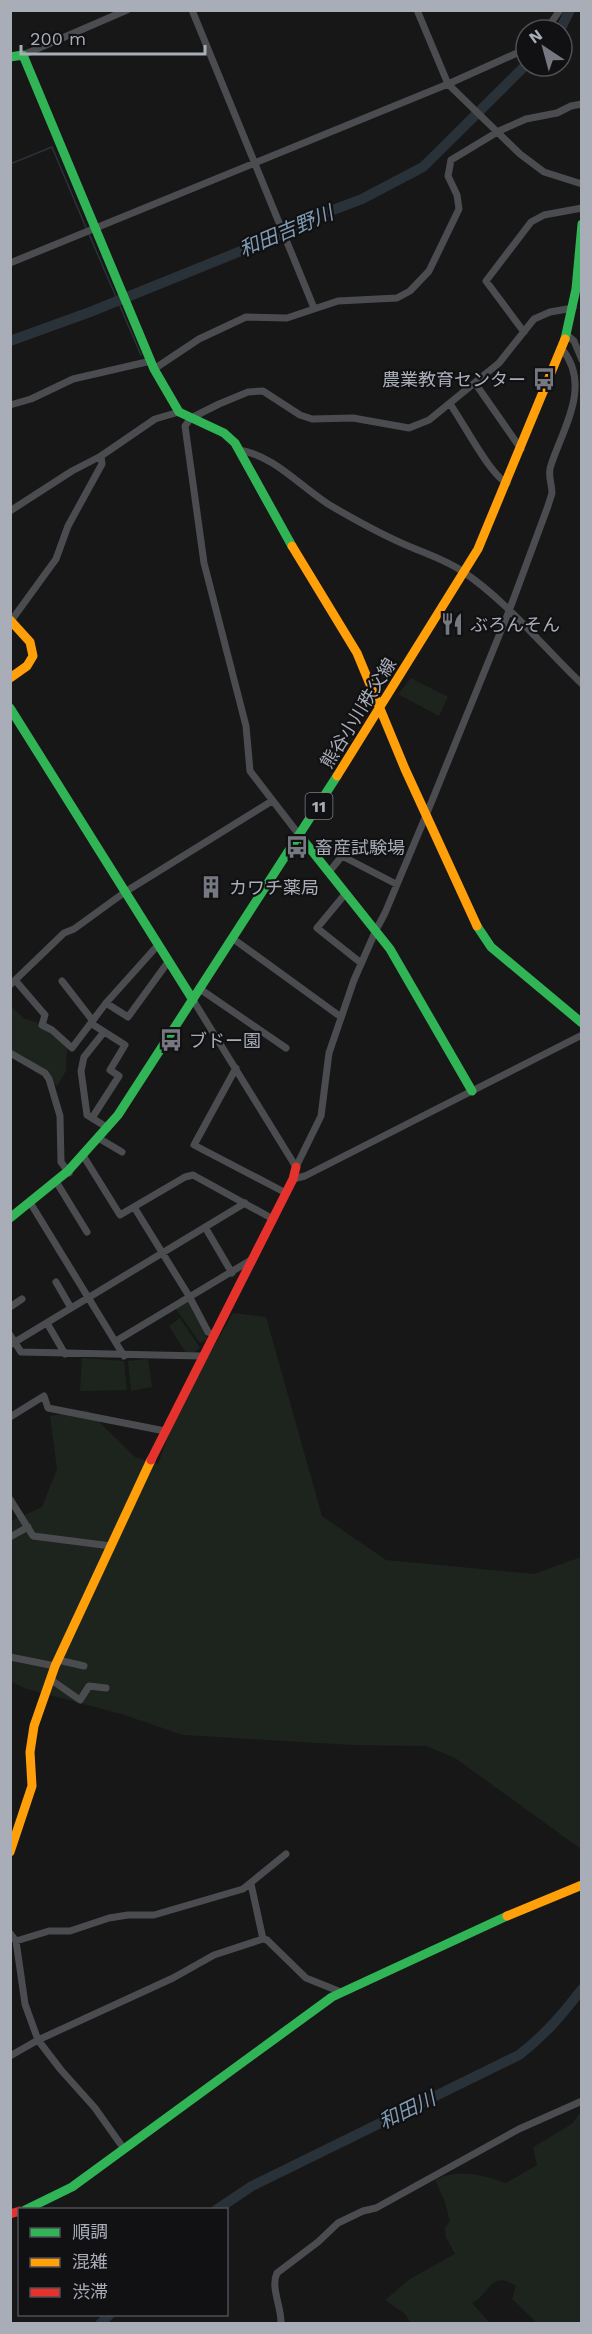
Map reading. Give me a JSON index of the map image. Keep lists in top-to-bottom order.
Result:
{
  "streets": {
    "street": ["熊谷小川秩父線", "11"]
  },
  "water": ["和田吉野川", "和田川"],
  "places": {
    "bus stop": ["農業教育センター", "畜産試験場", "ブドー園"],
    "restaurant": ["ぶろんそん"],
    "building": ["カワチ薬局"]
  },
  "legend": ["順調", "混雑", "渋滞"],
  "scale_bar": "200 m",
  "north": "top left"
}
